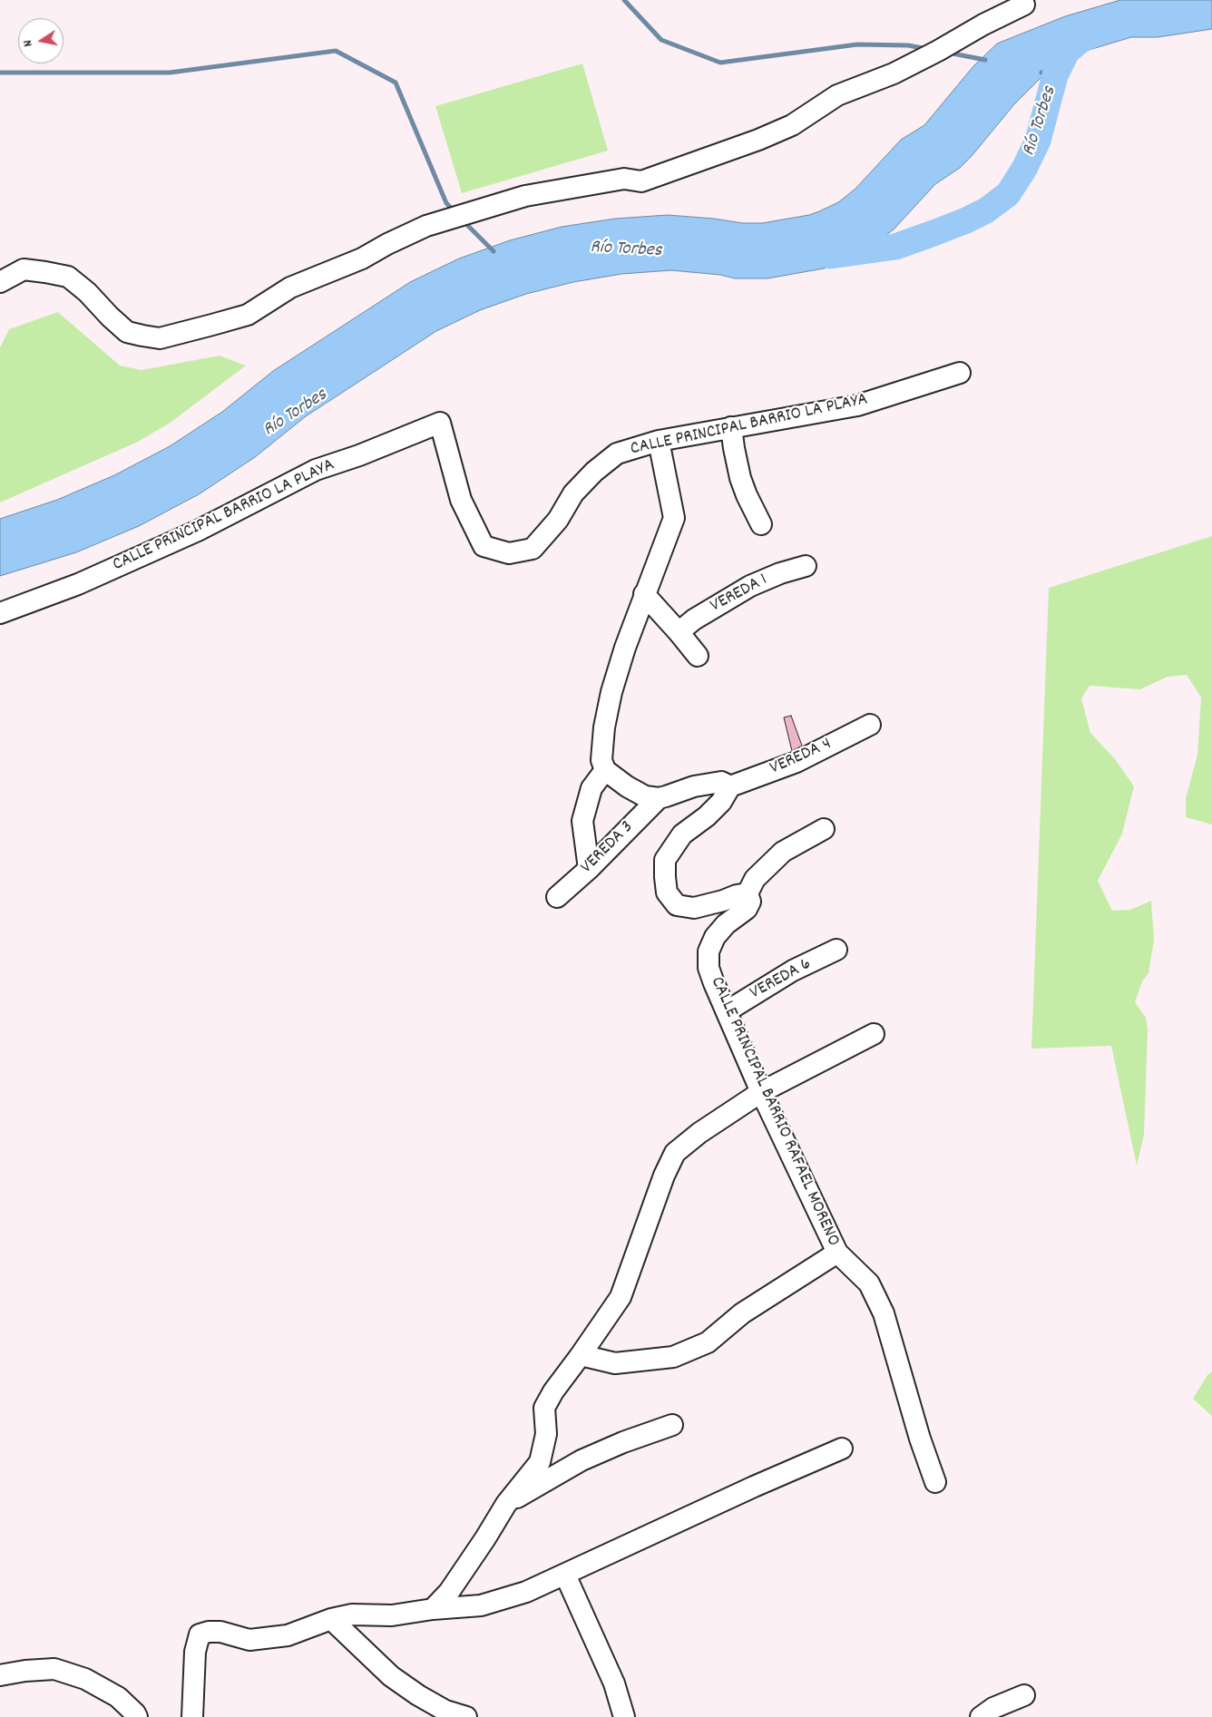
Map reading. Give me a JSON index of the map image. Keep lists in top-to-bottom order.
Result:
{
  "streets": {
    "street": [
      "CALLE PRINCIPAL BARRIO LA PLAYA",
      "VEREDA 1",
      "VEREDA 4",
      "VEREDA 3",
      "VEREDA 6",
      "CALLE PRINCIPAL BARRIO RAFAEL MORENO"
    ]
  },
  "crossings": [
    ["VEREDA 6", "CALLE PRINCIPAL BARRIO RAFAEL MORENO"]
  ],
  "water": ["Río Torbes"],
  "north": "left"
}
